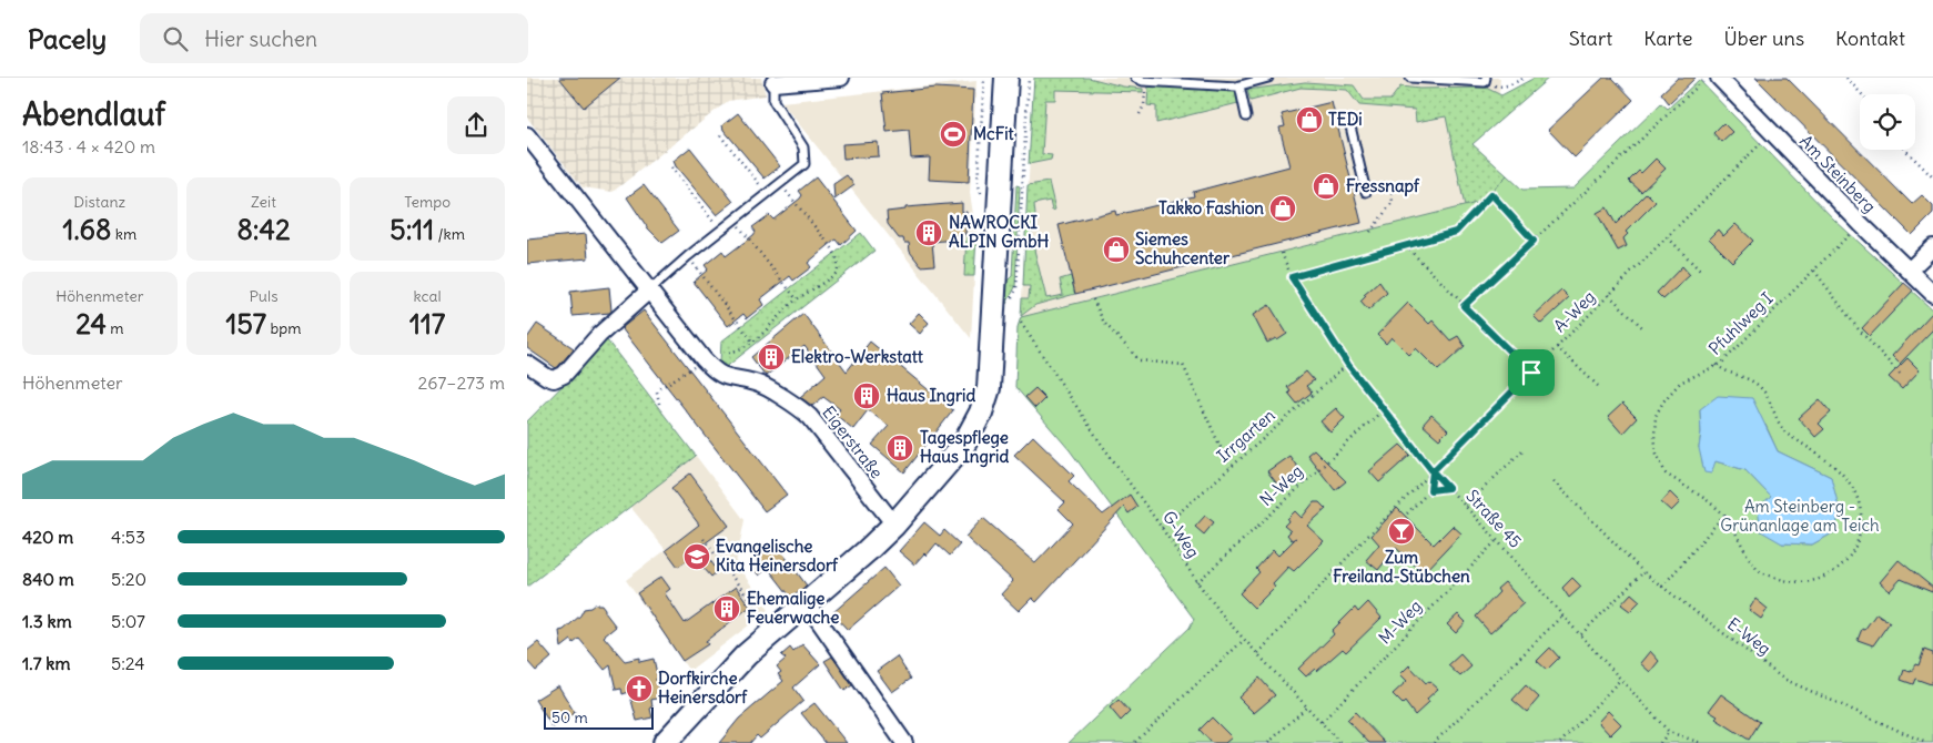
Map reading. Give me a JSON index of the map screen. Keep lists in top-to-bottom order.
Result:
{
  "streets": {
    "street": ["Am Steinberg", "Eigerstraße"],
    "path": [
      "A-Weg",
      "Pfuhlweg I",
      "Irrgarten",
      "N-Weg",
      "Straße 45",
      "G-Weg",
      "M-Weg",
      "E-Weg"
    ]
  },
  "crossings": [
    ["Am Steinberg", "A-Weg"],
    ["Am Steinberg", "Pfuhlweg I"],
    ["A-Weg", "Straße 45"],
    ["A-Weg", "G-Weg"],
    ["Irrgarten", "Straße 45"],
    ["Irrgarten", "G-Weg"],
    ["N-Weg", "Straße 45"],
    ["N-Weg", "G-Weg"],
    ["Straße 45", "M-Weg"],
    ["G-Weg", "M-Weg"]
  ],
  "parks": ["Am Steinberg - Grünanlage am Teich"],
  "places": {
    "shop": [
      "TEDi",
      "Fressnapf",
      "Takko Fashion",
      "Siemes Schuhcenter"
    ],
    "sports": ["McFit"],
    "building": [
      "NAWROCKI ALPIN GmbH",
      "Elektro-Werkstatt",
      "Haus Ingrid",
      "Tagespflege Haus Ingrid",
      "Ehemalige Feuerwache"
    ],
    "bar": ["Zum Freiland-Stübchen"],
    "school or university": ["Evangelische Kita Heinersdorf"],
    "church": ["Dorfkirche Heinersdorf"]
  },
  "scale_bar": "50 m",
  "page": {
    "header": "Pacely",
    "search": "Hier suchen",
    "nav": [
      "Start",
      "Karte",
      "Über uns",
      "Kontakt"
    ],
    "heading": ["Abendlauf", "18:43 · 4 × 420 m"],
    "stats": [
      ["Distanz", "1.68 km"],
      ["Zeit", "8:42"],
      ["Tempo", "5:11 /km"],
      ["Höhenmeter", "24 m"],
      ["Puls", "157 bpm"],
      ["kcal", "117"]
    ],
    "chart": ["Höhenmeter", "267–273 m"],
    "list": [
      {
        "name": "420 m",
        "note": "4:53"
      },
      {
        "name": "840 m",
        "note": "5:20"
      },
      {
        "name": "1.3 km",
        "note": "5:07"
      },
      {
        "name": "1.7 km",
        "note": "5:24"
      }
    ],
    "scale": "50 m"
  }
}
